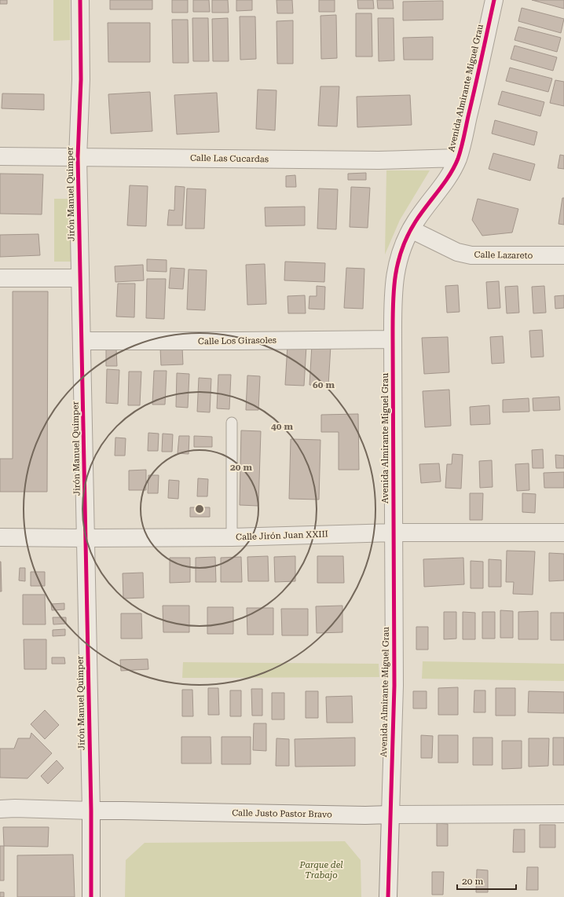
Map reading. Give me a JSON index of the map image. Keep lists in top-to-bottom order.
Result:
{
  "streets": {
    "street": [
      "Avenida Almirante Miguel Grau",
      "Calle Las Cucardas",
      "Jirón Manuel Quimper",
      "Calle Lazareto",
      "Calle Los Girasoles",
      "Calle Jirón Juan XXIII",
      "Calle Justo Pastor Bravo"
    ]
  },
  "crossings": [
    ["Avenida Almirante Miguel Grau", "Calle Las Cucardas"],
    ["Avenida Almirante Miguel Grau", "Calle Lazareto"],
    ["Avenida Almirante Miguel Grau", "Calle Los Girasoles"],
    ["Avenida Almirante Miguel Grau", "Calle Jirón Juan XXIII"],
    ["Avenida Almirante Miguel Grau", "Calle Justo Pastor Bravo"],
    ["Calle Las Cucardas", "Jirón Manuel Quimper"],
    ["Jirón Manuel Quimper", "Calle Los Girasoles"],
    ["Jirón Manuel Quimper", "Calle Jirón Juan XXIII"],
    ["Jirón Manuel Quimper", "Calle Justo Pastor Bravo"]
  ],
  "parks": ["Parque del Trabajo"],
  "scale_bar": "20 m",
  "rings": ["60 m", "40 m", "20 m"]
}
